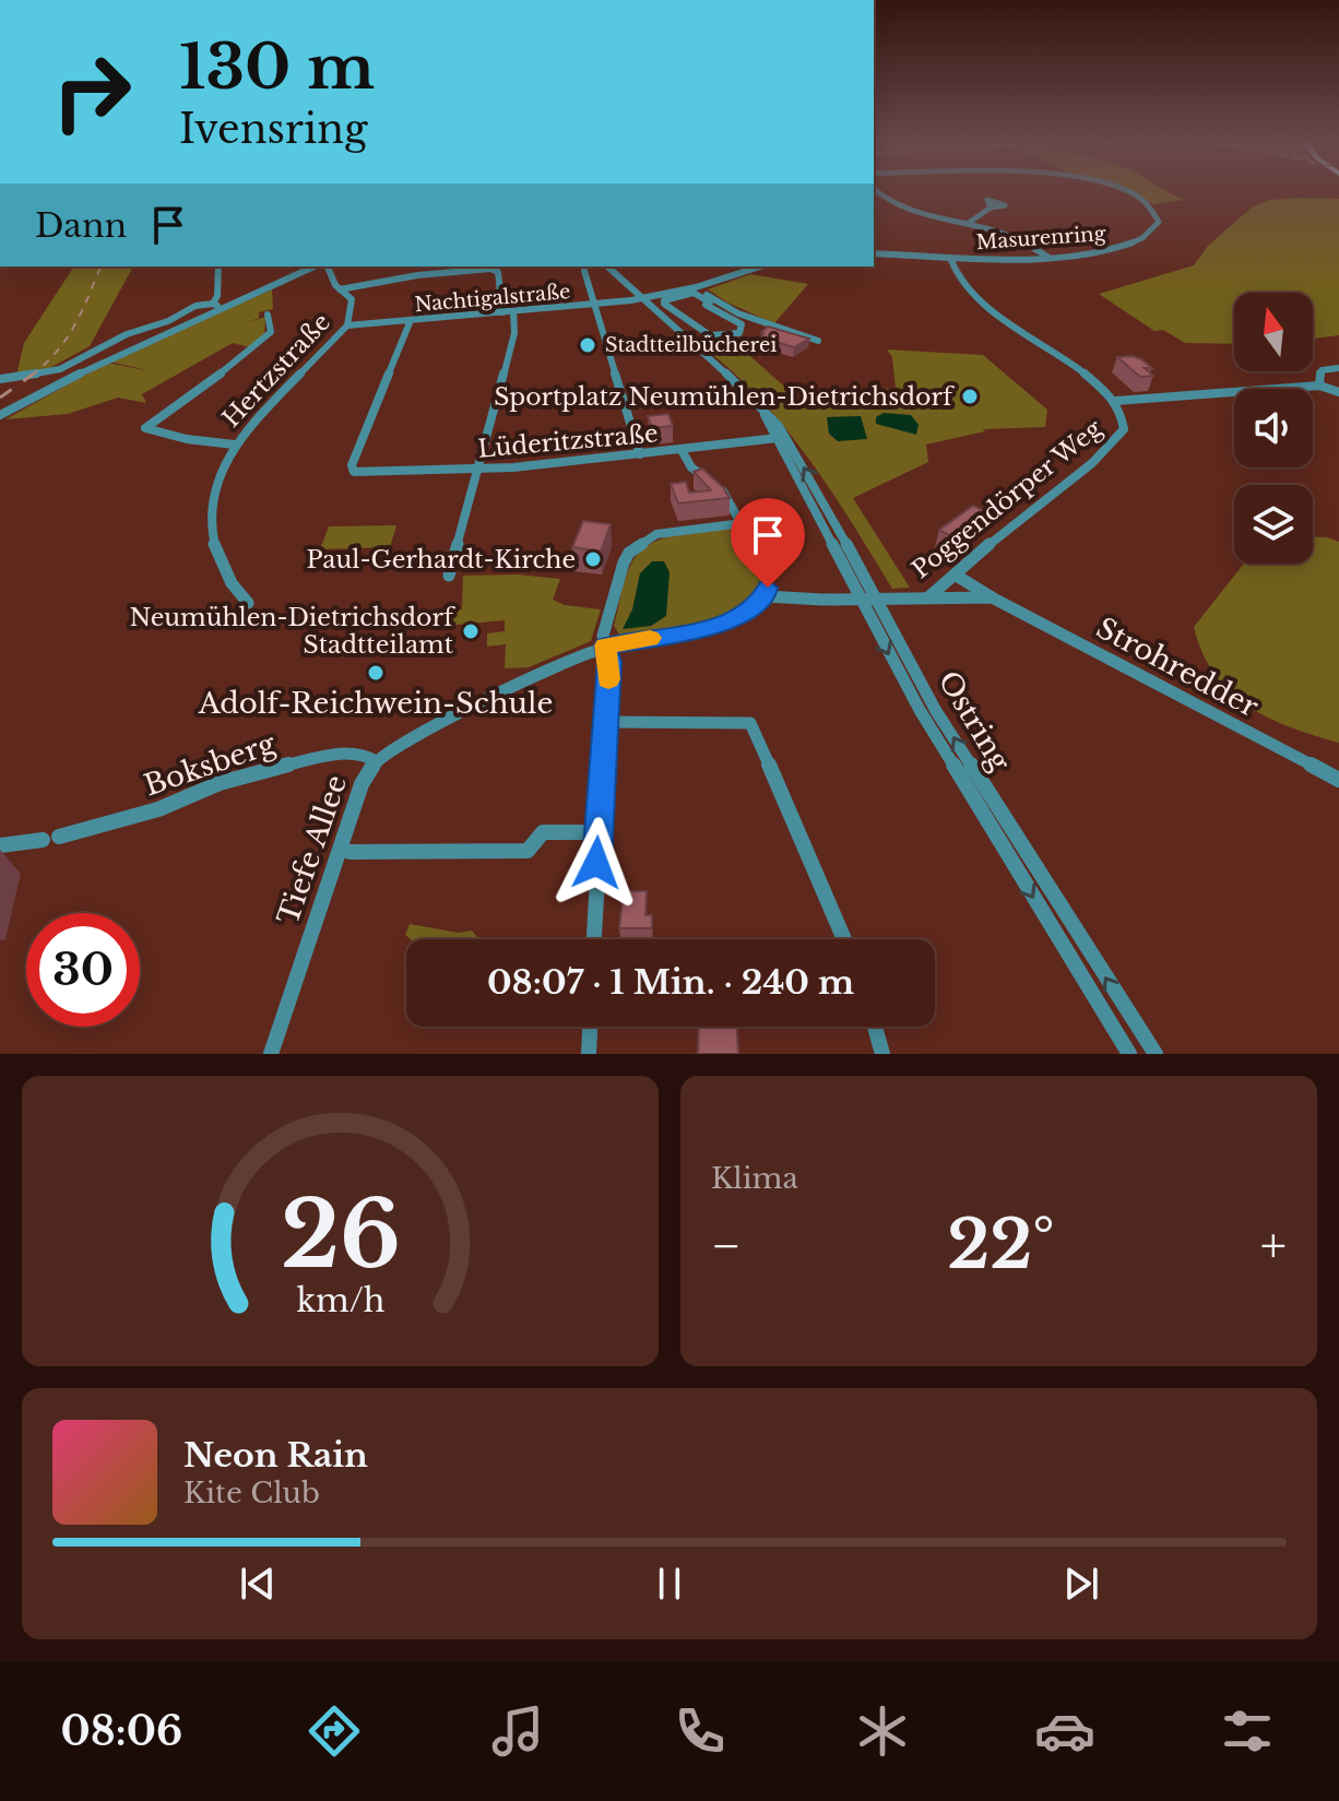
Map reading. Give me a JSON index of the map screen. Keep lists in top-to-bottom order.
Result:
{
  "streets": {
    "street": [
      "Masurenring",
      "Nachtigalstraße",
      "Hertzstraße",
      "Lüderitzstraße",
      "Poggendörper Weg",
      "Strohredder",
      "Ostring",
      "Boksberg",
      "Tiefe Allee"
    ]
  },
  "crossings": [
    ["Masurenring", "Poggendörper Weg"],
    ["Nachtigalstraße", "Hertzstraße"],
    ["Nachtigalstraße", "Lüderitzstraße"],
    ["Nachtigalstraße", "Ostring"],
    ["Lüderitzstraße", "Ostring"],
    ["Poggendörper Weg", "Strohredder"],
    ["Poggendörper Weg", "Tiefe Allee"],
    ["Boksberg", "Tiefe Allee"]
  ],
  "places": [
    "Stadtteilbücherei",
    "Sportplatz Neumühlen-Dietrichsdorf",
    "Paul-Gerhardt-Kirche",
    "Neumühlen-Dietrichsdorf Stadtteilamt",
    "Adolf-Reichwein-Schule"
  ],
  "north": "top",
  "page": {
    "turn": ["130 m", "Ivensring"],
    "then": "Dann",
    "limit": "30",
    "trip": "08:07 · 1 Min. · 240 m",
    "tile": "Klima",
    "heat": ["−", "22°", "+"],
    "song": ["Neon Rain", "Kite Club"],
    "tabs": "08:06",
    "gauge": ["26", "km/h"]
  }
}
